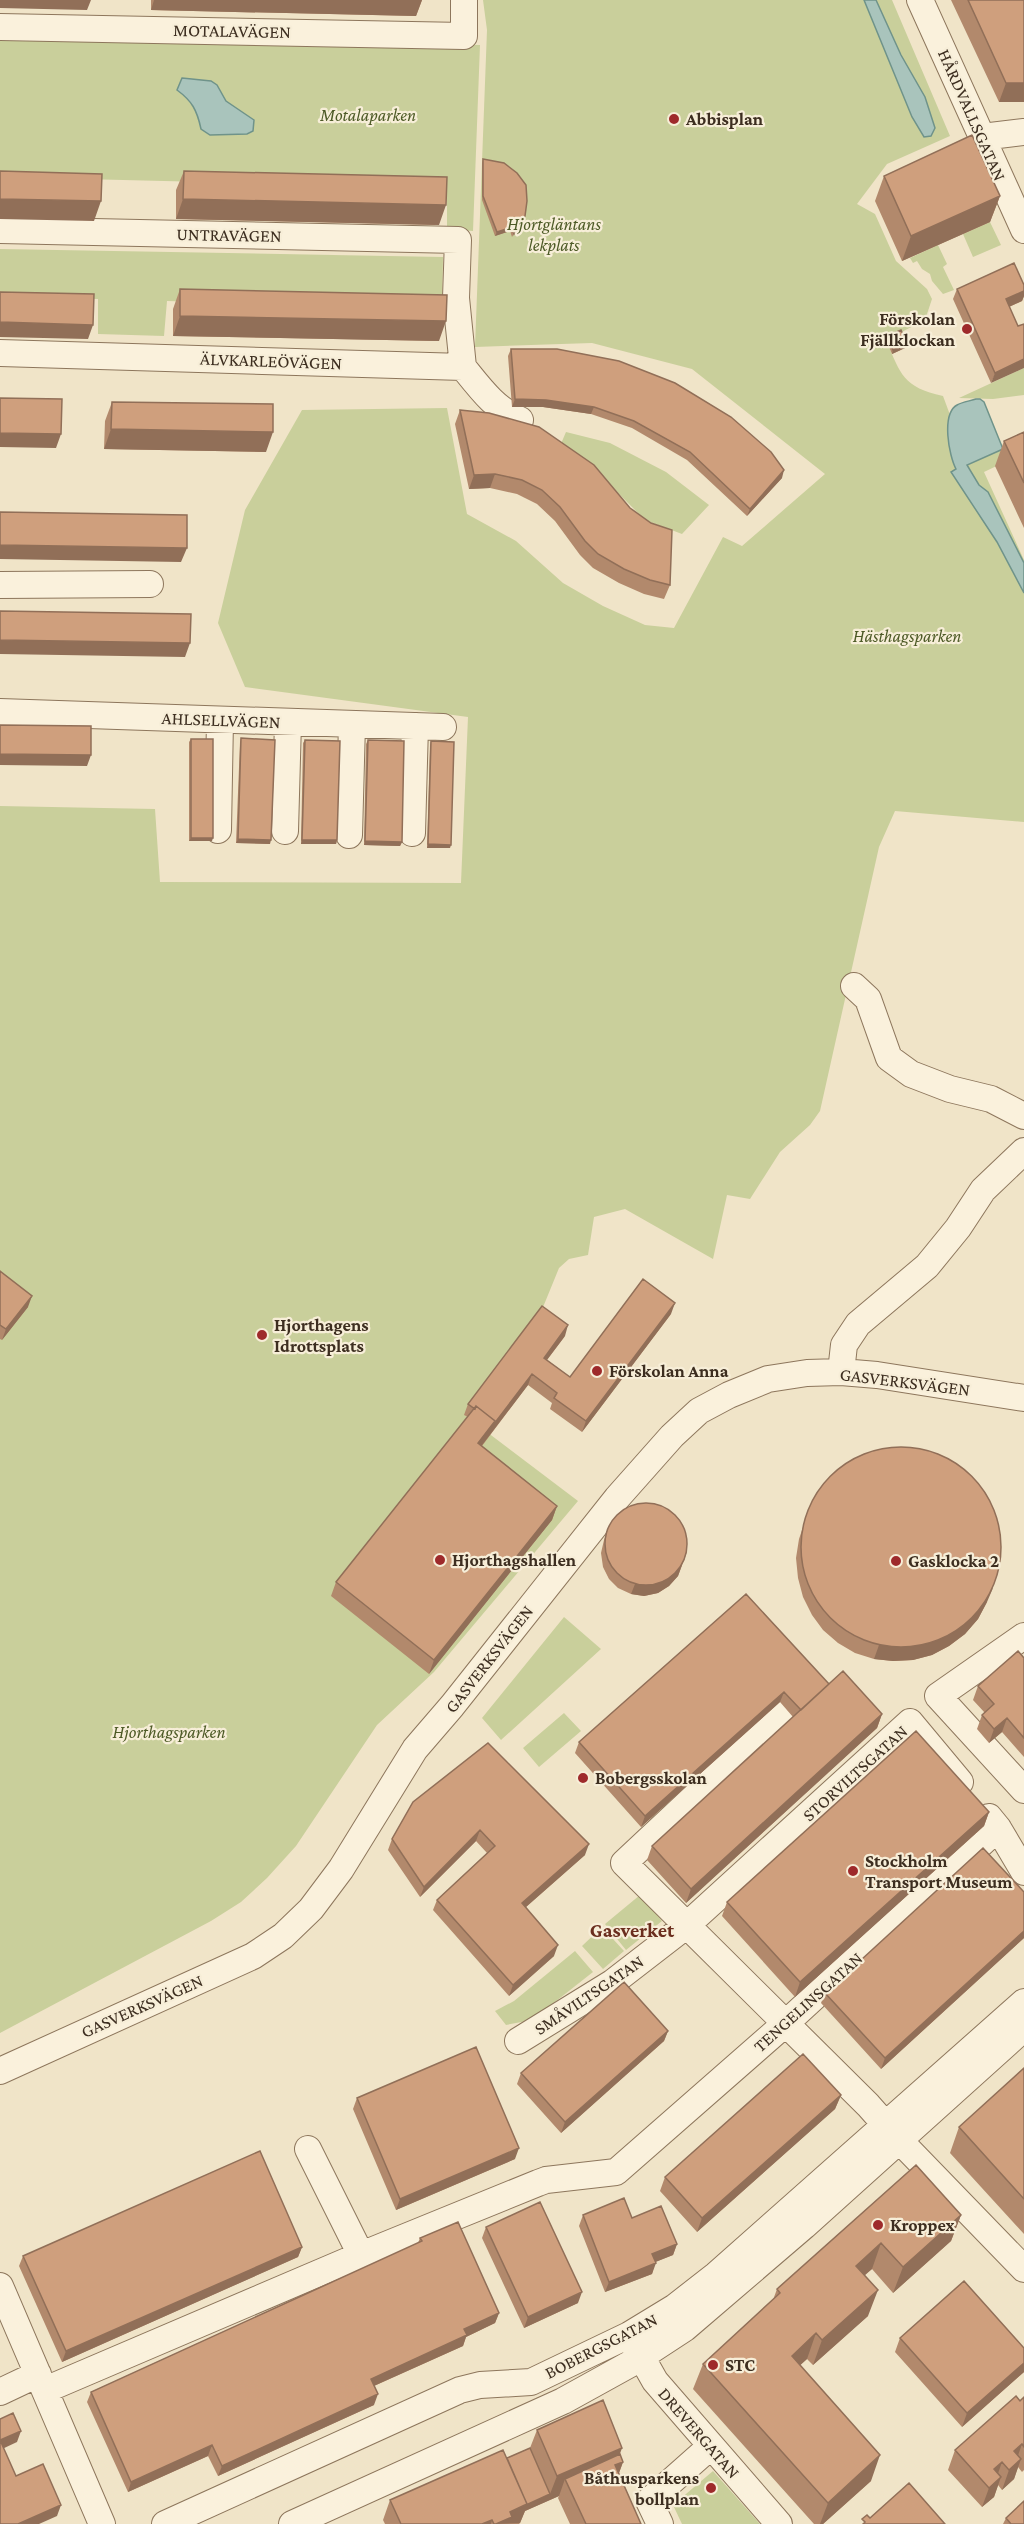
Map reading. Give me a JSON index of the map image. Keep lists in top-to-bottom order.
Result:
{
  "streets": {
    "street": [
      "MOTALAVÄGEN",
      "HÅRDVALLSGATAN",
      "UNTRAVÄGEN",
      "ÄLVKARLEÖVÄGEN",
      "AHLSELLVÄGEN",
      "GASVERKSVÄGEN",
      "STORVILTSGATAN",
      "SMÅVILTSGATAN",
      "TENGELINSGATAN",
      "BOBERGSGATAN",
      "DREVERGATAN"
    ]
  },
  "crossings": [
    ["UNTRAVÄGEN", "ÄLVKARLEÖVÄGEN"],
    ["STORVILTSGATAN", "SMÅVILTSGATAN"],
    ["STORVILTSGATAN", "TENGELINSGATAN"],
    ["BOBERGSGATAN", "DREVERGATAN"]
  ],
  "districts": ["Gasverket"],
  "parks": [
    "Motalaparken",
    "Hjortgläntans lekplats",
    "Hästhagsparken",
    "Hjorthagsparken"
  ],
  "places": [
    "Abbisplan",
    "Förskolan Fjällklockan",
    "Hjorthagens Idrottsplats",
    "Förskolan Anna",
    "Hjorthagshallen",
    "Gasklocka 2",
    "Bobergsskolan",
    "Stockholm Transport Museum",
    "Kroppex",
    "STC",
    "Båthusparkens bollplan"
  ]
}
